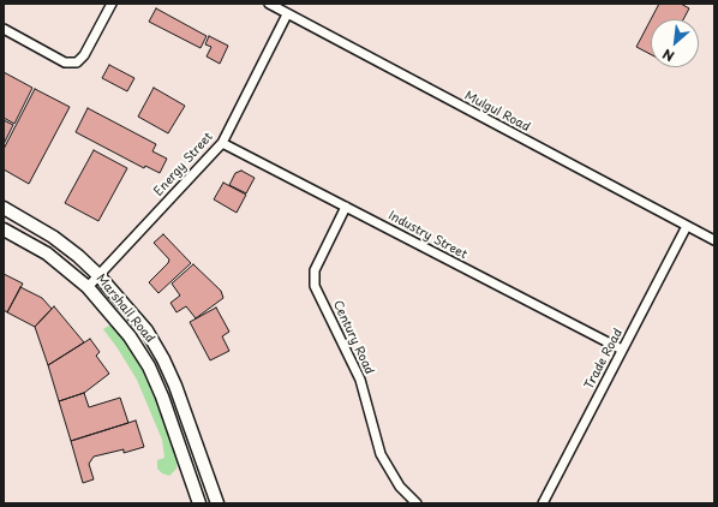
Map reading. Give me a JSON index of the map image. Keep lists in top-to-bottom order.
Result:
{
  "streets": {
    "main road": ["Marshall Road"],
    "street": [
      "Mulgul Road",
      "Energy Street",
      "Industry Street",
      "Century Road",
      "Trade Road"
    ]
  },
  "crossings": [
    ["Mulgul Road", "Energy Street"],
    ["Mulgul Road", "Trade Road"],
    ["Energy Street", "Industry Street"],
    ["Energy Street", "Marshall Road"],
    ["Industry Street", "Century Road"],
    ["Industry Street", "Trade Road"]
  ],
  "north": "bottom left"
}
